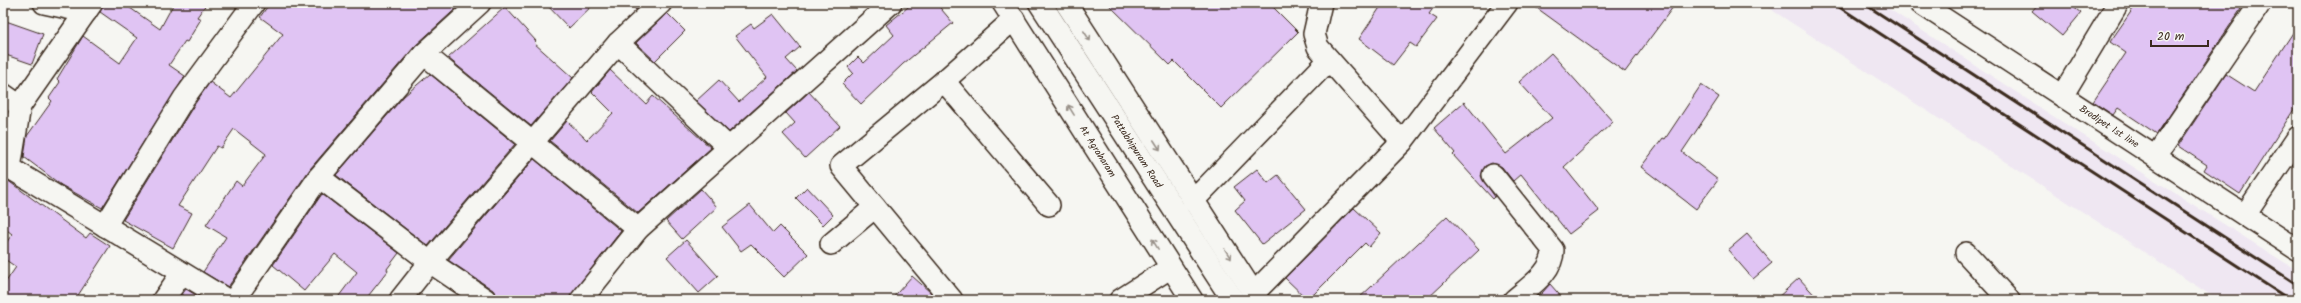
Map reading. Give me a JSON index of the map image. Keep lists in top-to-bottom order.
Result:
{
  "streets": {
    "street": ["Brodipet 1st line", "At Agraharam", "Pattabhipuram Road"]
  },
  "crossings": [
    ["At Agraharam", "Pattabhipuram Road"]
  ],
  "scale_bar": "20 m"
}
